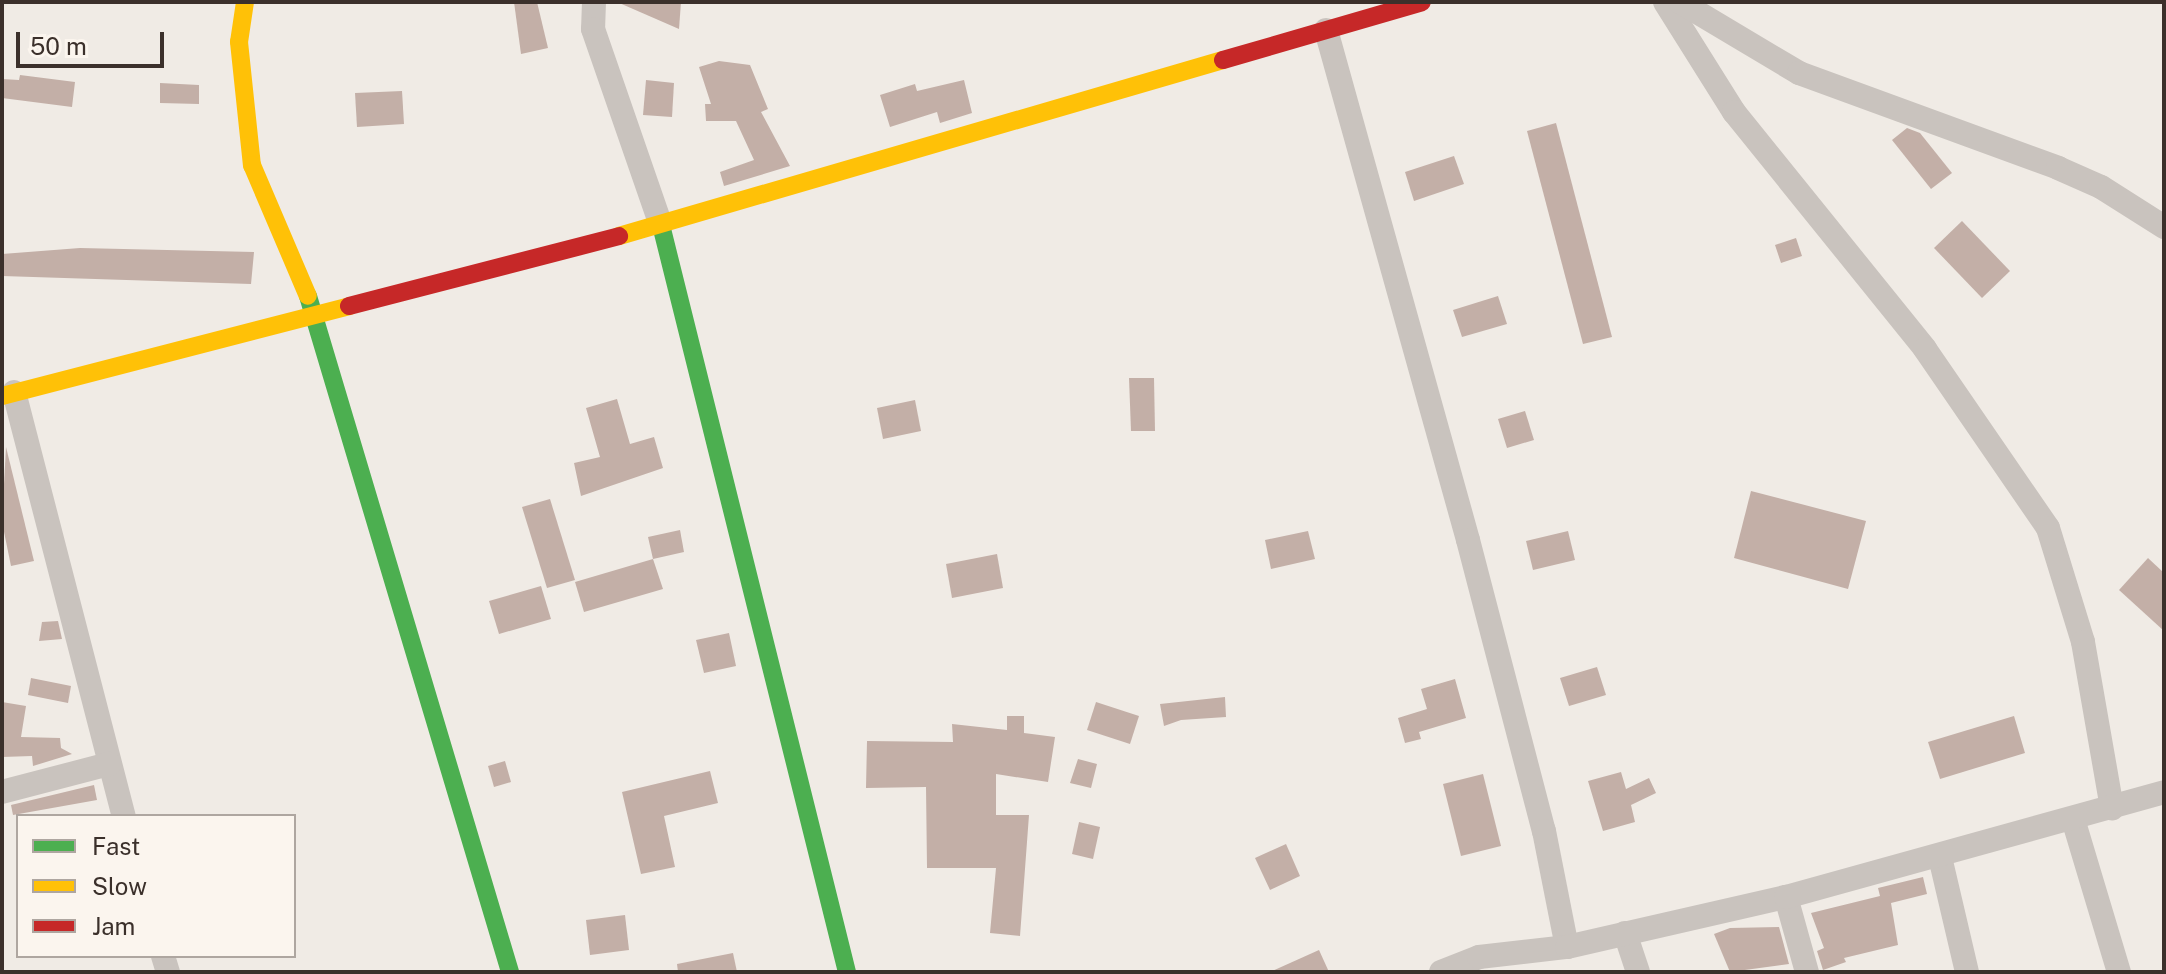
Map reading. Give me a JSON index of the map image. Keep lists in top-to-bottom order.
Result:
{
  "legend": ["Fast", "Slow", "Jam"],
  "scale_bar": "50 m"
}
